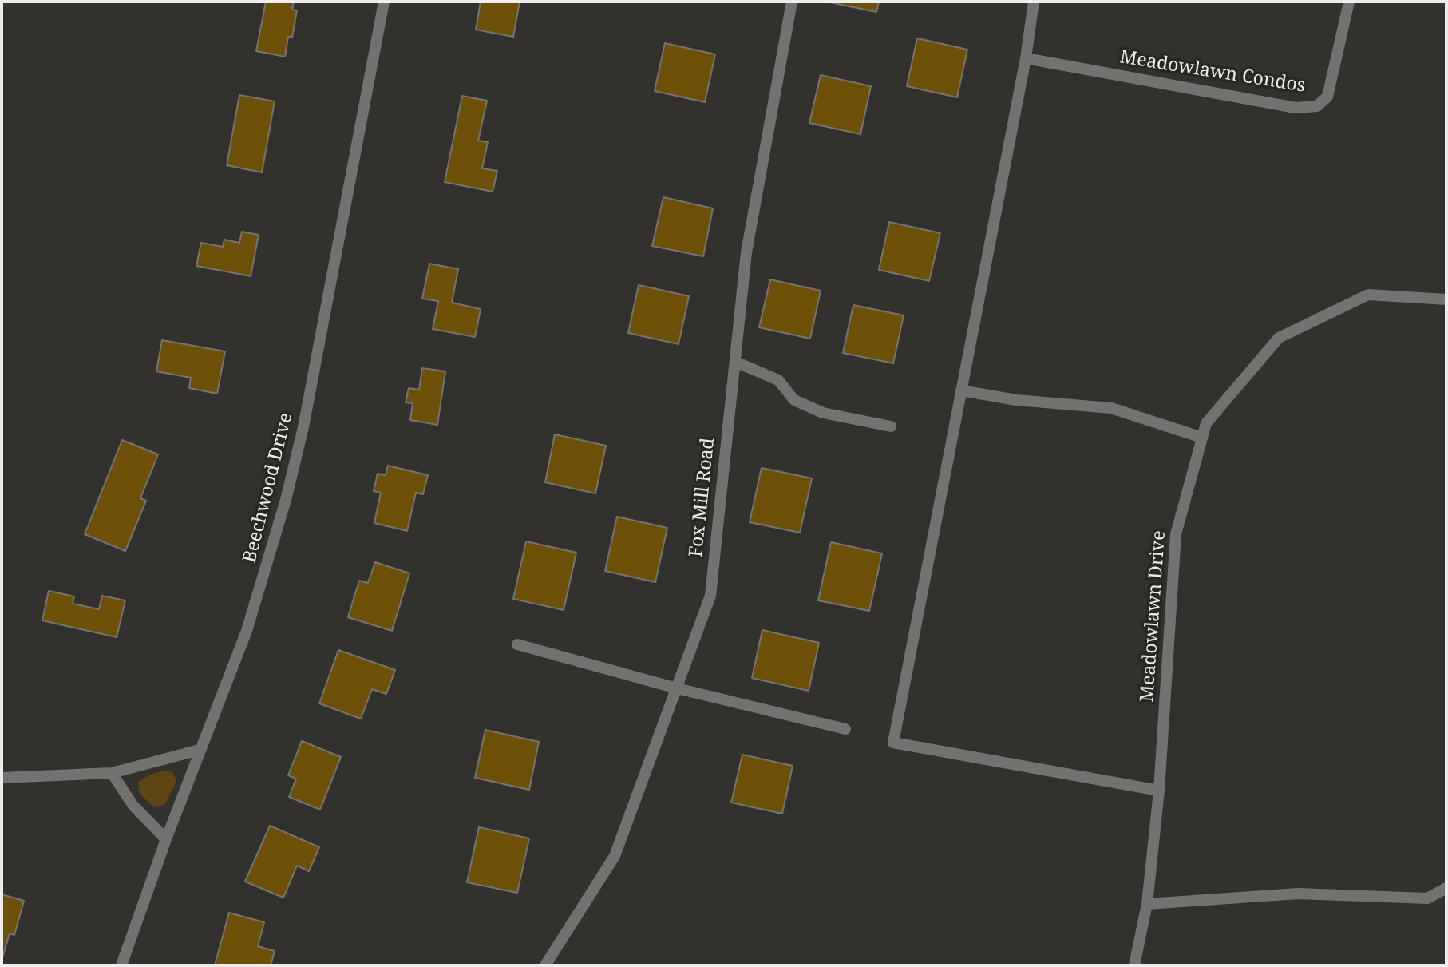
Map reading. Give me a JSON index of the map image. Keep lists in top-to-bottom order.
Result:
{
  "streets": {
    "street": [
      "Meadowlawn Condos",
      "Beechwood Drive",
      "Fox Mill Road",
      "Meadowlawn Drive"
    ]
  }
}
